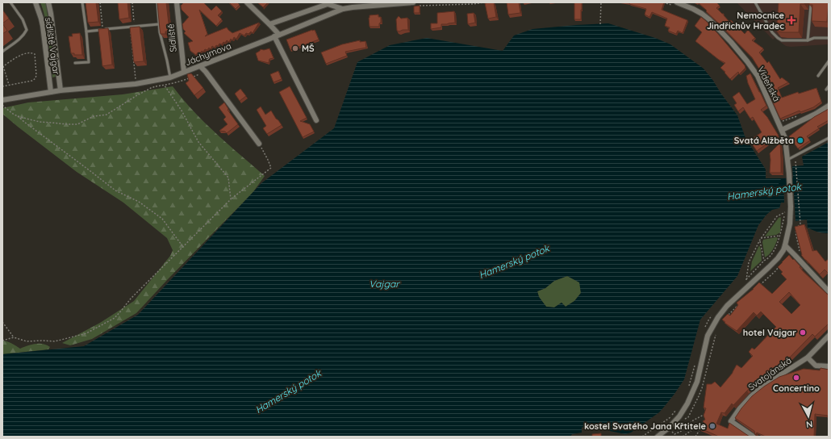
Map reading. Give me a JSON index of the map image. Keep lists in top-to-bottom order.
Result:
{
  "streets": {
    "street": [
      "Sídliště",
      "sídliště Vajgar",
      "Jáchymova",
      "Vídeňská",
      "Svatojánská"
    ]
  },
  "crossings": [
    ["Sídliště", "Jáchymova"],
    ["sídliště Vajgar", "Jáchymova"]
  ],
  "water": ["Hamerský potok", "Vajgar"],
  "places": {
    "health": ["Nemocnice Jindřichův Hradec"],
    "other": [
      "MŠ",
      "Svatá Alžběta",
      "hotel Vajgar",
      "Concertino",
      "kostel Svatého Jana Křtitele"
    ]
  },
  "north": "bottom"
}
